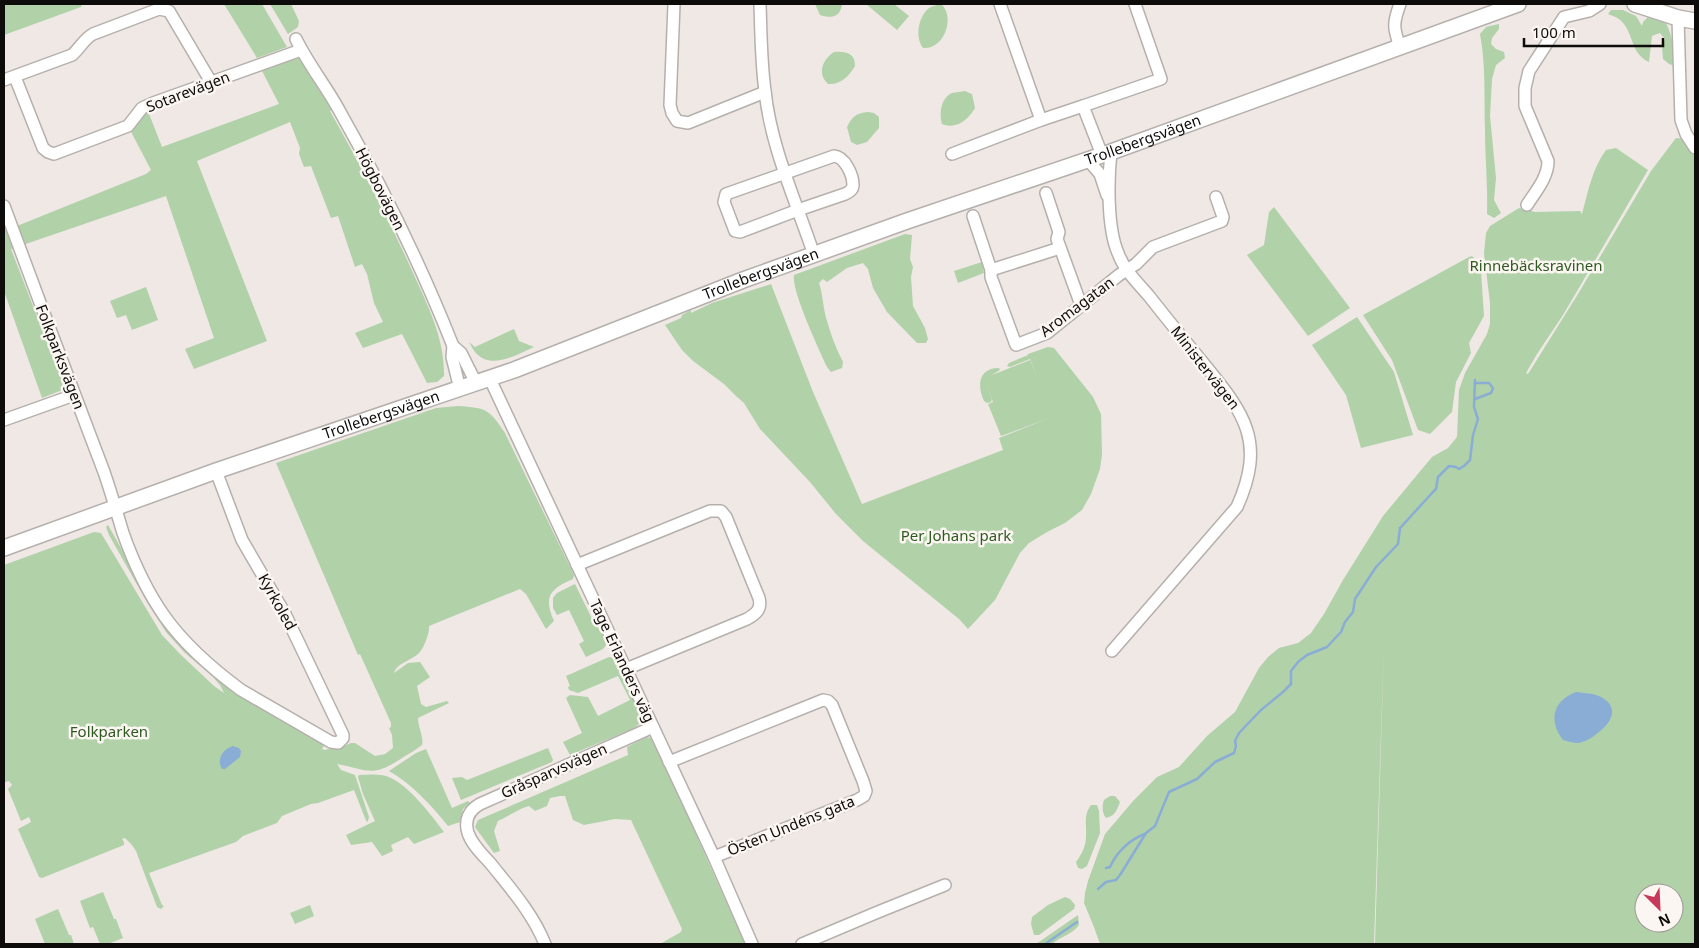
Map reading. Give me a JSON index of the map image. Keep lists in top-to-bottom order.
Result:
{
  "streets": {
    "street": [
      "Sotarevägen",
      "Trollebergsvägen",
      "Högbovägen",
      "Aromagatan",
      "Folkparksvägen",
      "Ministervägen",
      "Kyrkoled",
      "Tage Erlanders väg",
      "Gråsparvsvägen",
      "Östen Undéns gata"
    ]
  },
  "crossings": [
    ["Sotarevägen", "Högbovägen"],
    ["Trollebergsvägen", "Högbovägen"],
    ["Trollebergsvägen", "Folkparksvägen"],
    ["Trollebergsvägen", "Ministervägen"],
    ["Trollebergsvägen", "Kyrkoled"],
    ["Trollebergsvägen", "Tage Erlanders väg"],
    ["Högbovägen", "Tage Erlanders väg"],
    ["Aromagatan", "Ministervägen"],
    ["Folkparksvägen", "Kyrkoled"],
    ["Tage Erlanders väg", "Gråsparvsvägen"],
    ["Tage Erlanders väg", "Östen Undéns gata"]
  ],
  "parks": ["Rinnebäcksravinen", "Per Johans park", "Folkparken"],
  "scale_bar": "100 m",
  "north": "bottom right"
}
